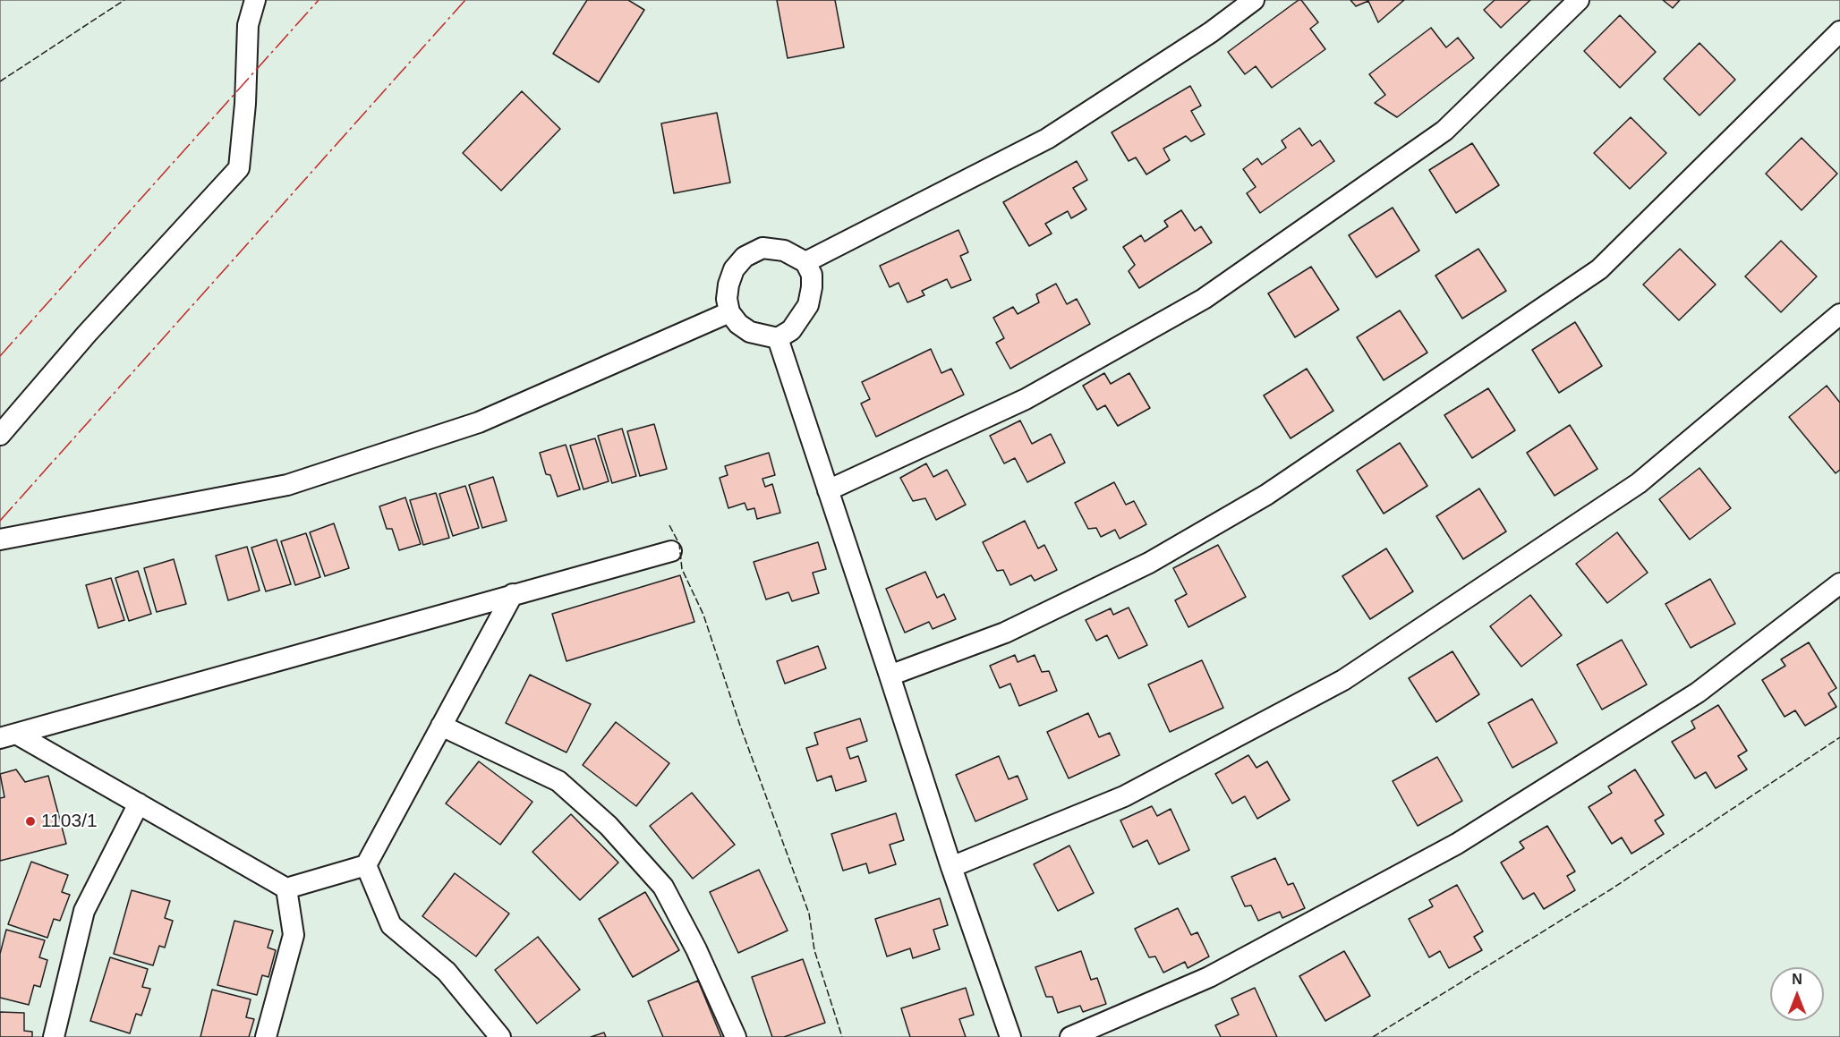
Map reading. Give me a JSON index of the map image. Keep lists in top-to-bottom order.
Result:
{
  "places": ["1103/1"],
  "north": "top"
}
